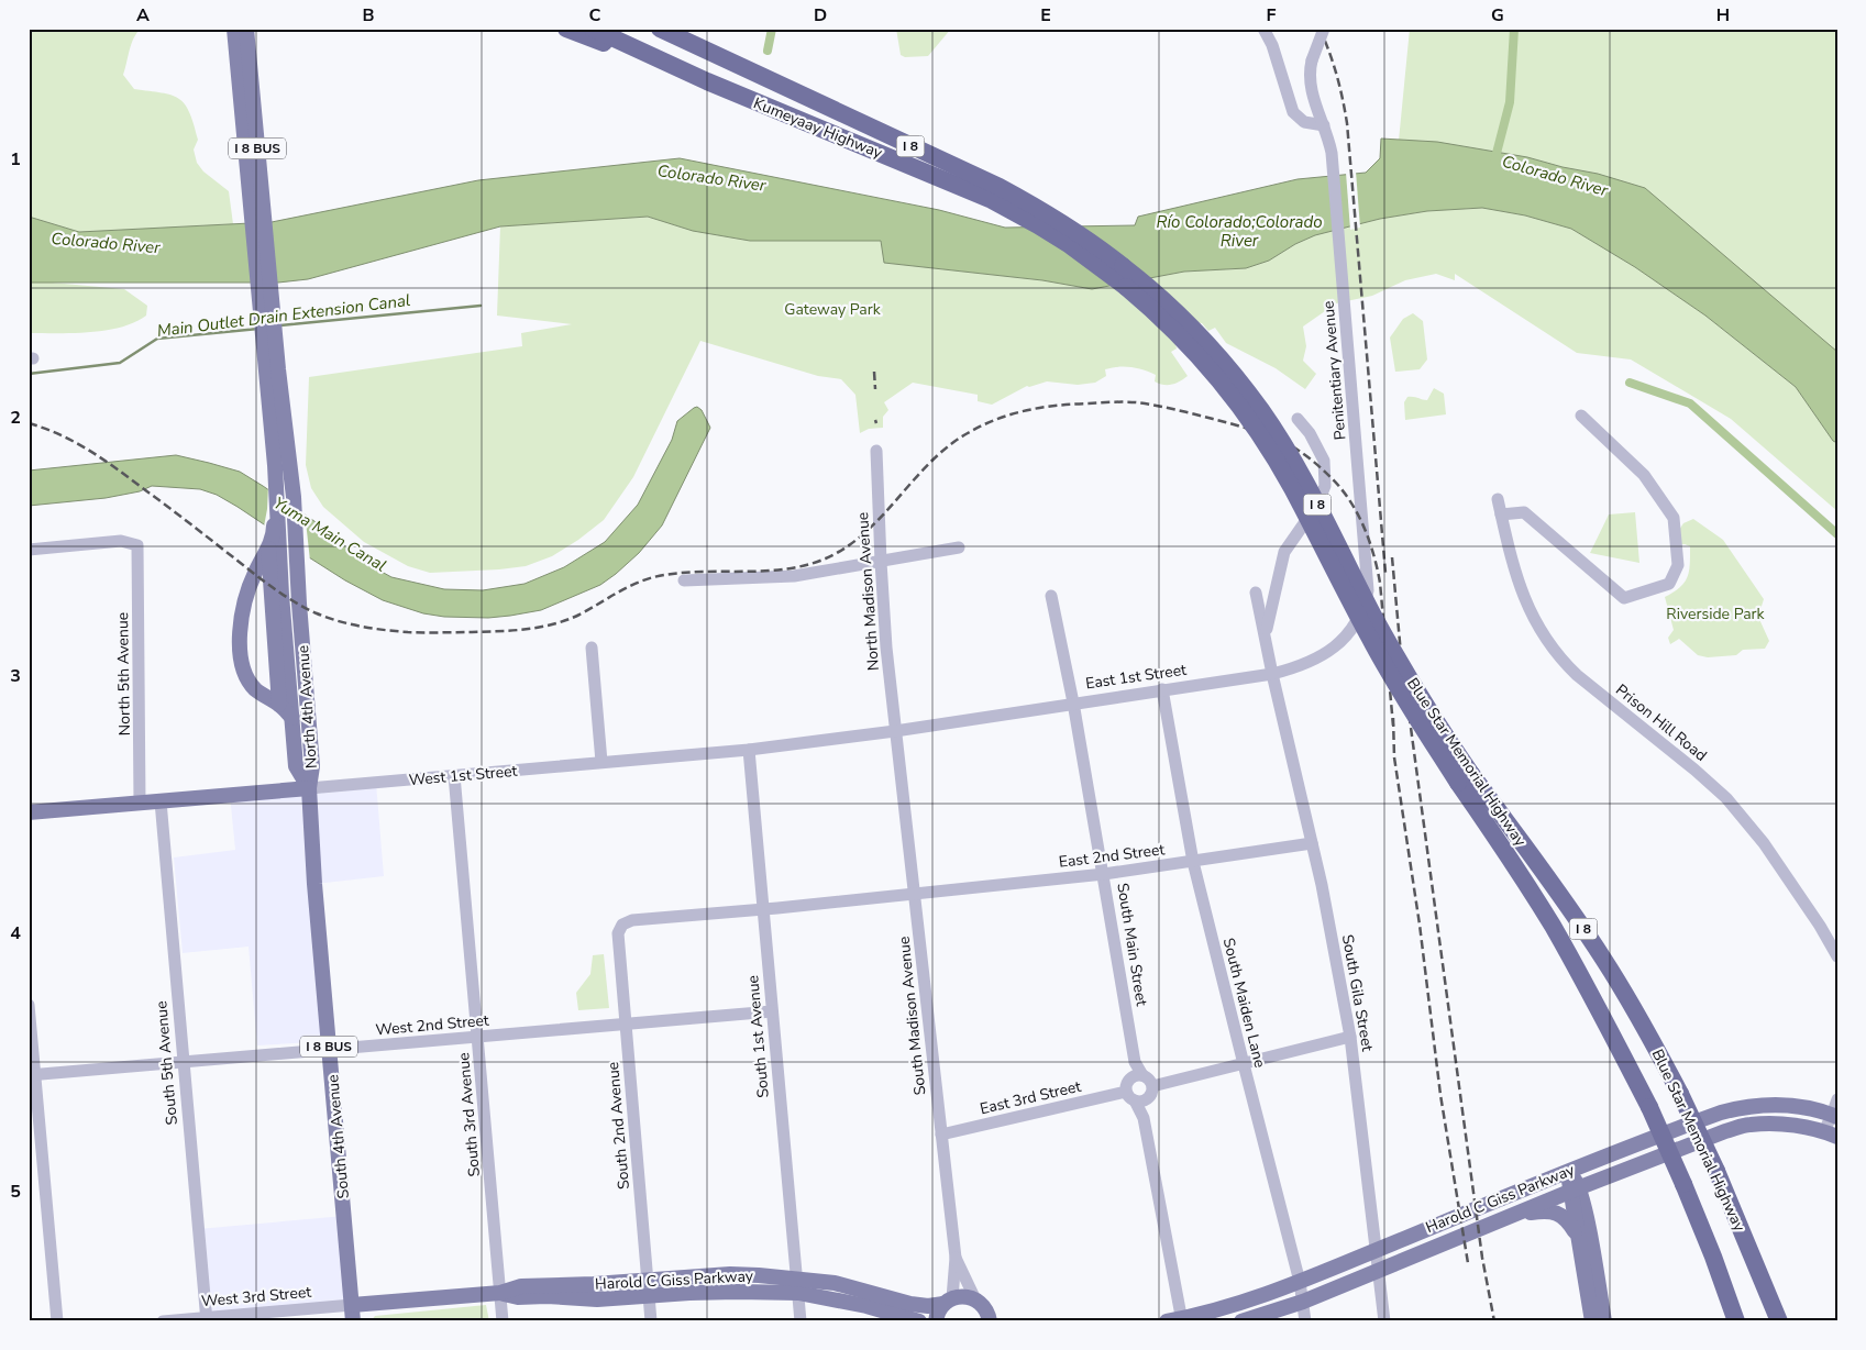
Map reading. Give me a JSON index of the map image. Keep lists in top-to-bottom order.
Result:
{
  "streets": {
    "highway": ["Kumeyaay Highway", "I 8", "Blue Star Memorial Highway"],
    "main road": [
      "I 8 BUS",
      "North 4th Avenue",
      "West 1st Street",
      "South 4th Avenue",
      "Harold C Giss Parkway"
    ],
    "street": [
      "Penitentiary Avenue",
      "North Madison Avenue",
      "North 5th Avenue",
      "East 1st Street",
      "Prison Hill Road",
      "East 2nd Street",
      "South Main Street",
      "South Gila Street",
      "South Maiden Lane",
      "South Madison Avenue",
      "West 2nd Street",
      "South 1st Avenue",
      "South 5th Avenue",
      "East 3rd Street",
      "South 3rd Avenue",
      "South 2nd Avenue",
      "West 3rd Street"
    ]
  },
  "crossings": [
    ["Kumeyaay Highway", "Blue Star Memorial Highway"],
    ["I 8 BUS", "North 4th Avenue"],
    ["Penitentiary Avenue", "East 1st Street"],
    ["North Madison Avenue", "East 1st Street"],
    ["North Madison Avenue", "West 1st Street"],
    ["North Madison Avenue", "South Madison Avenue"],
    ["North 5th Avenue", "West 1st Street"],
    ["East 1st Street", "West 1st Street"],
    ["East 1st Street", "South Main Street"],
    ["East 1st Street", "South Gila Street"],
    ["East 1st Street", "South Maiden Lane"],
    ["East 1st Street", "South Madison Avenue"],
    ["North 4th Avenue", "West 1st Street"],
    ["North 4th Avenue", "South 4th Avenue"],
    ["West 1st Street", "South Madison Avenue"],
    ["West 1st Street", "South 1st Avenue"],
    ["West 1st Street", "South 5th Avenue"],
    ["West 1st Street", "South 3rd Avenue"],
    ["West 1st Street", "South 4th Avenue"],
    ["East 2nd Street", "South Main Street"],
    ["East 2nd Street", "South Gila Street"],
    ["East 2nd Street", "South Maiden Lane"],
    ["East 2nd Street", "South Madison Avenue"],
    ["South Main Street", "East 3rd Street"],
    ["South Gila Street", "Harold C Giss Parkway"],
    ["South Maiden Lane", "Harold C Giss Parkway"],
    ["South Madison Avenue", "East 3rd Street"],
    ["South Madison Avenue", "Harold C Giss Parkway"],
    ["West 2nd Street", "South 1st Avenue"],
    ["West 2nd Street", "South 5th Avenue"],
    ["West 2nd Street", "South 3rd Avenue"],
    ["West 2nd Street", "South 2nd Avenue"],
    ["West 2nd Street", "South 4th Avenue"],
    ["South 1st Avenue", "South 2nd Avenue"],
    ["South 1st Avenue", "Harold C Giss Parkway"],
    ["South 5th Avenue", "West 3rd Street"],
    ["South 3rd Avenue", "Harold C Giss Parkway"],
    ["South 2nd Avenue", "Harold C Giss Parkway"],
    ["South 4th Avenue", "Harold C Giss Parkway"],
    ["South 4th Avenue", "West 3rd Street"],
    ["Harold C Giss Parkway", "West 3rd Street"]
  ],
  "water": [
    "Colorado River",
    "Río Colorado;Colorado River",
    "Main Outlet Drain Extension Canal",
    "Yuma Main Canal"
  ],
  "parks": ["Gateway Park", "Riverside Park"],
  "grid": {
    "columns": [
      "A",
      "B",
      "C",
      "D",
      "E",
      "F",
      "G",
      "H"
    ],
    "rows": [
      "1",
      "2",
      "3",
      "4",
      "5"
    ]
  }
}
